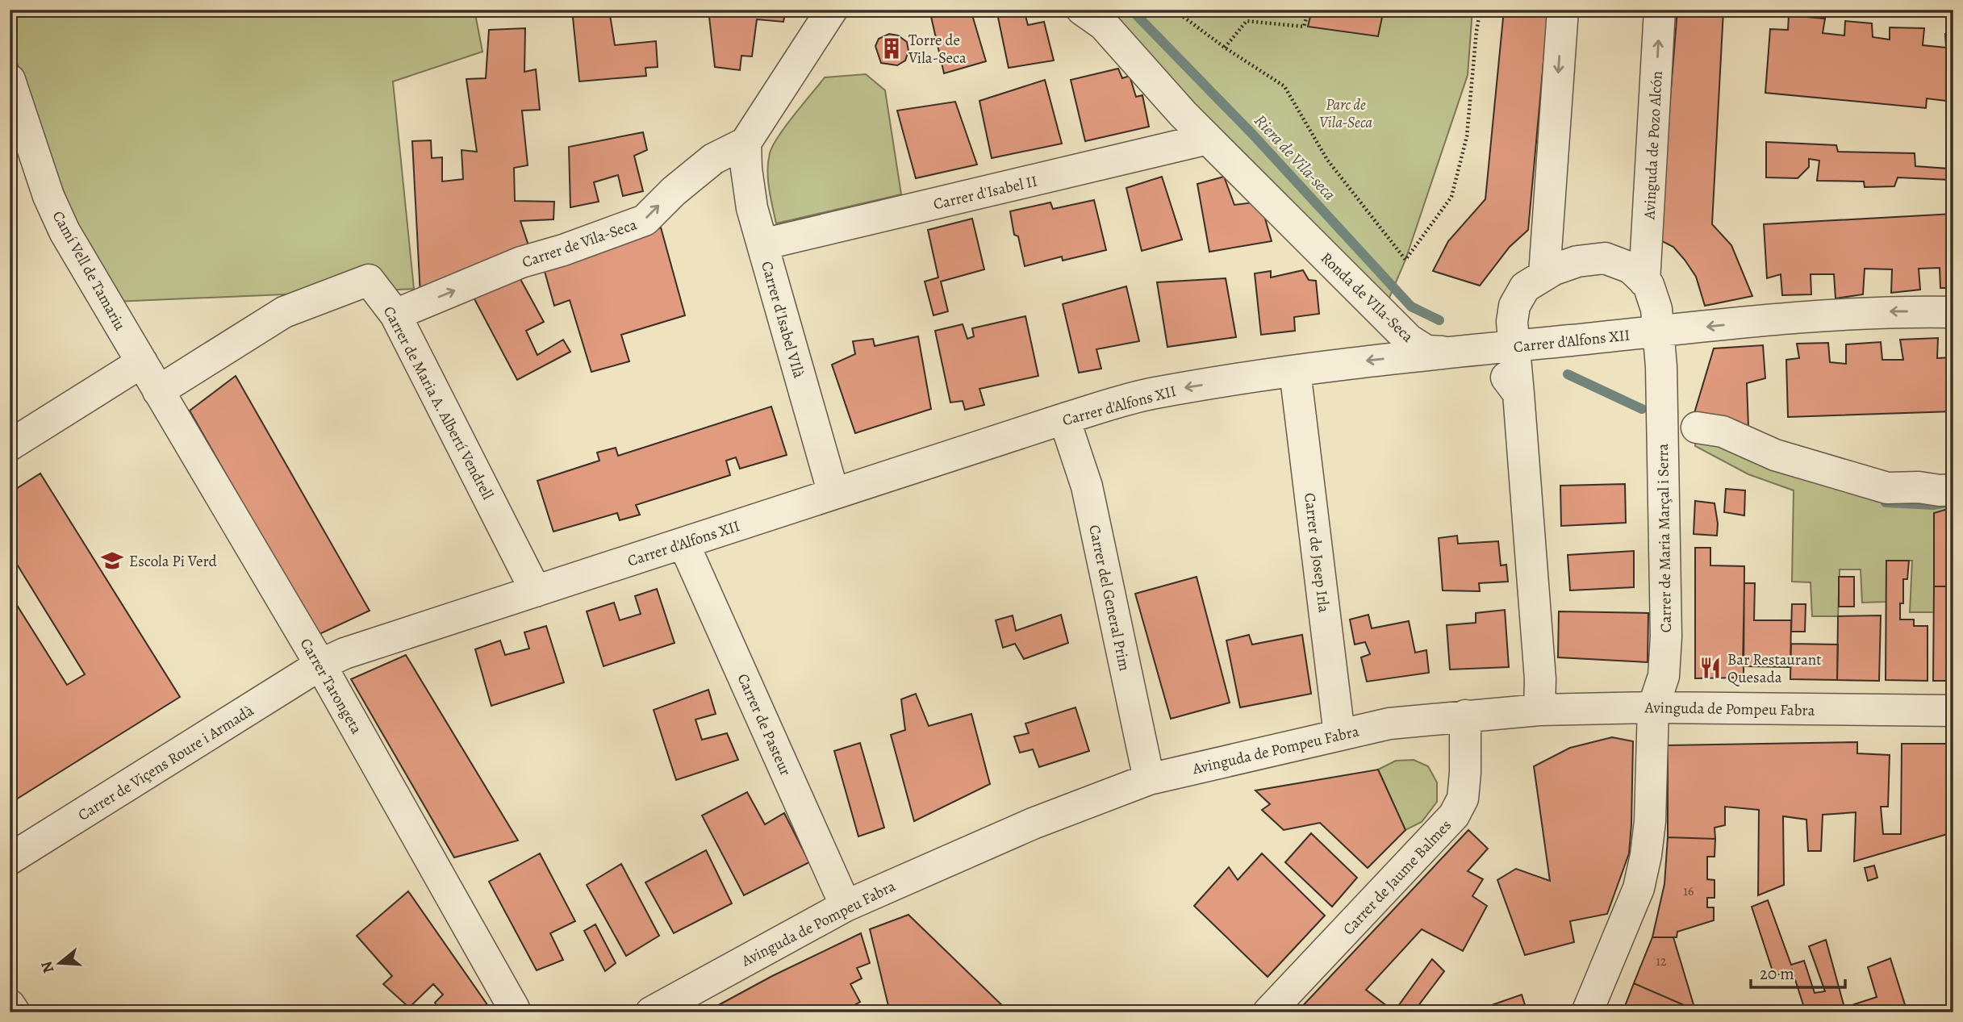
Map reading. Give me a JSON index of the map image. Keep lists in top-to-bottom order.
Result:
{
  "streets": {
    "street": [
      "Avinguda de Pozo Alcón",
      "Carrer d'Isabel II",
      "Carrer de Vila-Seca",
      "Camí Vell de Tamariu",
      "Ronda de VIla-Seca",
      "Carrer d'Isabel VIlà",
      "Carrer d'Alfons XII",
      "Carrer de Maria A. Albertí Vendrell",
      "Carrer de Maria Marçal i Serra",
      "Carrer de Josep Irla",
      "Carrer del General Prim",
      "Carrer Tarongeta",
      "Avinguda de Pompeu Fabra",
      "Carrer de Pasteur",
      "Carrer de Viçens Roure i Armadà",
      "Carrer de Jaume Balmes"
    ]
  },
  "crossings": [
    ["Avinguda de Pozo Alcón", "Carrer de Maria Marçal i Serra"],
    ["Carrer d'Isabel II", "Ronda de VIla-Seca"],
    ["Carrer d'Isabel II", "Carrer d'Isabel VIlà"],
    ["Carrer de Vila-Seca", "Carrer d'Isabel VIlà"],
    ["Carrer de Vila-Seca", "Carrer de Maria A. Albertí Vendrell"],
    ["Camí Vell de Tamariu", "Carrer Tarongeta"],
    ["Ronda de VIla-Seca", "Carrer d'Alfons XII"],
    ["Carrer d'Isabel VIlà", "Carrer d'Alfons XII"],
    ["Carrer d'Alfons XII", "Carrer de Maria A. Albertí Vendrell"],
    ["Carrer d'Alfons XII", "Carrer de Maria Marçal i Serra"],
    ["Carrer d'Alfons XII", "Carrer de Josep Irla"],
    ["Carrer d'Alfons XII", "Carrer del General Prim"],
    ["Carrer d'Alfons XII", "Carrer Tarongeta"],
    ["Carrer d'Alfons XII", "Carrer de Pasteur"],
    ["Carrer d'Alfons XII", "Carrer de Viçens Roure i Armadà"],
    ["Carrer de Maria A. Albertí Vendrell", "Carrer Tarongeta"],
    ["Carrer de Maria Marçal i Serra", "Avinguda de Pompeu Fabra"],
    ["Carrer de Josep Irla", "Avinguda de Pompeu Fabra"],
    ["Carrer del General Prim", "Avinguda de Pompeu Fabra"],
    ["Carrer Tarongeta", "Carrer de Viçens Roure i Armadà"],
    ["Avinguda de Pompeu Fabra", "Carrer de Pasteur"],
    ["Avinguda de Pompeu Fabra", "Carrer de Jaume Balmes"]
  ],
  "one_way": ["Carrer de Vila-Seca"],
  "water": ["Riera de Vila-seca"],
  "parks": ["Parc de Vila-Seca"],
  "places": {
    "building": ["Torre de Vila-Seca"],
    "school or university": ["Escola Pi Verd"],
    "restaurant": ["Bar Restaurant Quesada"]
  },
  "house_numbers": ["16", "12"],
  "scale_bar": "20 m",
  "north": "left"
}
